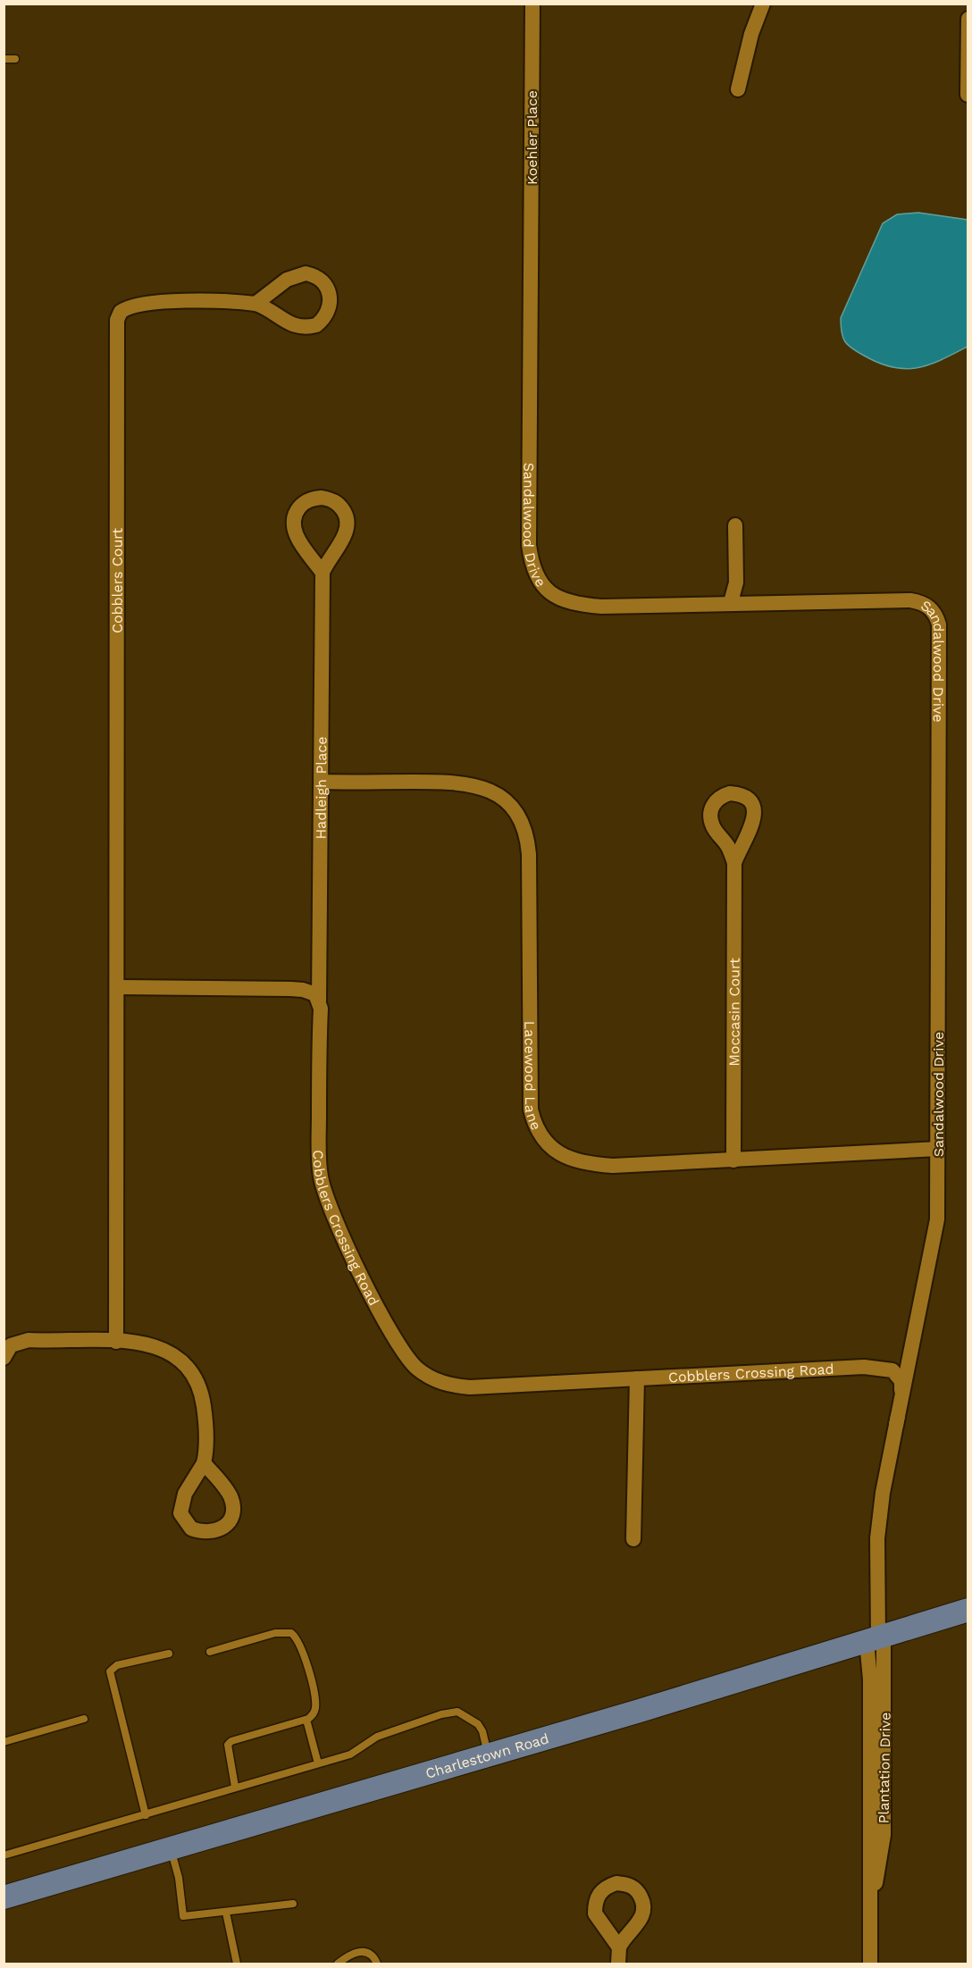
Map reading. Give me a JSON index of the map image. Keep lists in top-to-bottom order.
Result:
{
  "streets": {
    "main road": ["Charlestown Road"],
    "street": [
      "Koehler Place",
      "Sandalwood Drive",
      "Cobblers Court",
      "Hadleigh Place",
      "Moccasin Court",
      "Lacewood Lane",
      "Cobblers Crossing Road",
      "Plantation Drive"
    ]
  },
  "crossings": [
    ["Koehler Place", "Sandalwood Drive"],
    ["Sandalwood Drive", "Lacewood Lane"],
    ["Sandalwood Drive", "Cobblers Crossing Road"],
    ["Hadleigh Place", "Lacewood Lane"],
    ["Hadleigh Place", "Cobblers Crossing Road"],
    ["Moccasin Court", "Lacewood Lane"],
    ["Cobblers Crossing Road", "Charlestown Road"],
    ["Cobblers Crossing Road", "Plantation Drive"],
    ["Charlestown Road", "Plantation Drive"]
  ]
}
